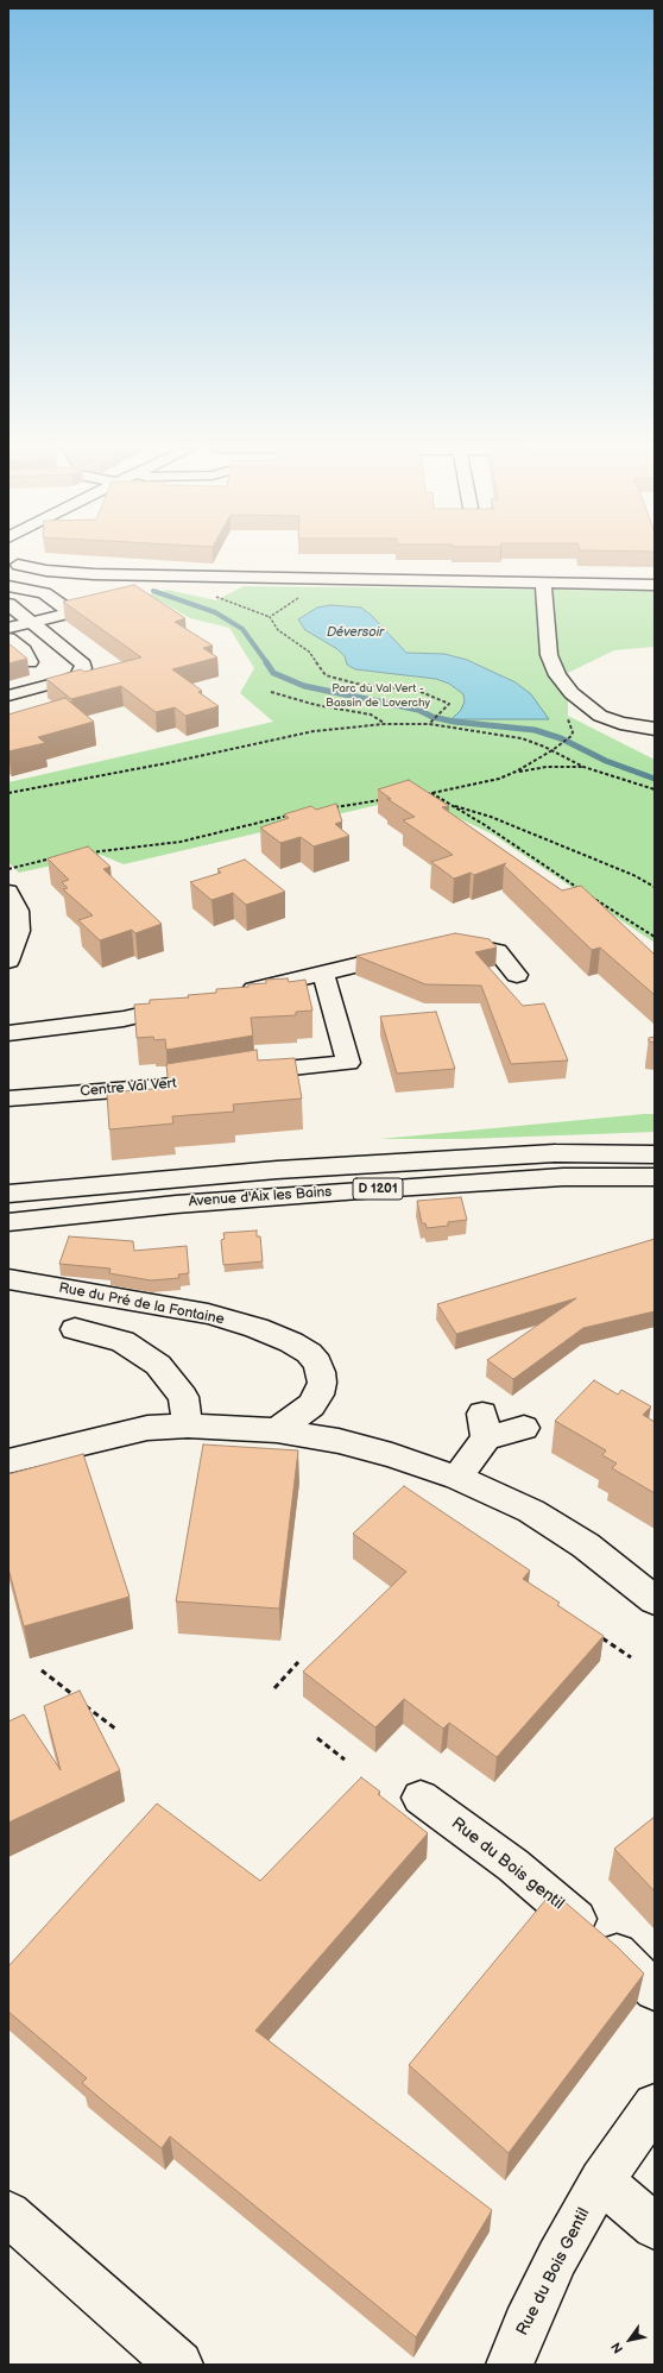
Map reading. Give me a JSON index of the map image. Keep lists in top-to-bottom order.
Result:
{
  "streets": {
    "street": [
      "Centre Val Vert",
      "D 1201",
      "Avenue d'Aix les Bains",
      "Rue du Pré de la Fontaine",
      "Rue du Bois gentil",
      "Rue du Bois Gentil"
    ]
  },
  "water": ["Déversoir"],
  "parks": ["Parc du Val Vert - Bassin de Loverchy"],
  "north": "bottom left"
}
